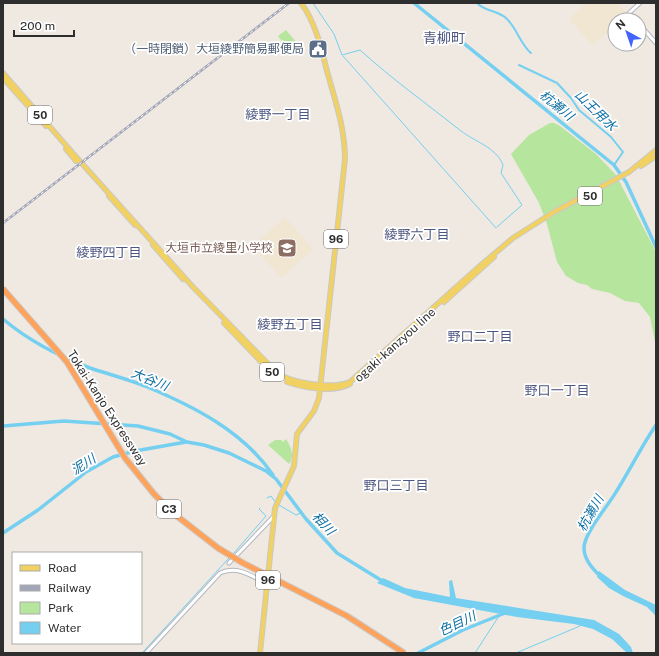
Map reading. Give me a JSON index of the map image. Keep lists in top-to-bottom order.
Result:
{
  "streets": {
    "highway": ["Tokai-Kanjo Expressway", "C3"],
    "main road": ["50", "96", "ogaki-kanzyou line"]
  },
  "crossings": [
    ["50", "ogaki-kanzyou line"],
    ["96", "ogaki-kanzyou line"]
  ],
  "districts": [
    "青柳町",
    "綾野一丁目",
    "綾野六丁目",
    "綾野四丁目",
    "綾野五丁目",
    "野口二丁目",
    "野口一丁目",
    "野口三丁目"
  ],
  "water": [
    "杭瀬川",
    "山王用水",
    "大谷川",
    "泥川",
    "相川",
    "色目川"
  ],
  "places": {
    "public building": ["（一時閉鎖）大垣綾野簡易郵便局"],
    "school or university": ["大垣市立綾里小学校"]
  },
  "legend": [
    "Road",
    "Railway",
    "Park",
    "Water"
  ],
  "scale_bar": "200 m",
  "north": "top left"
}
